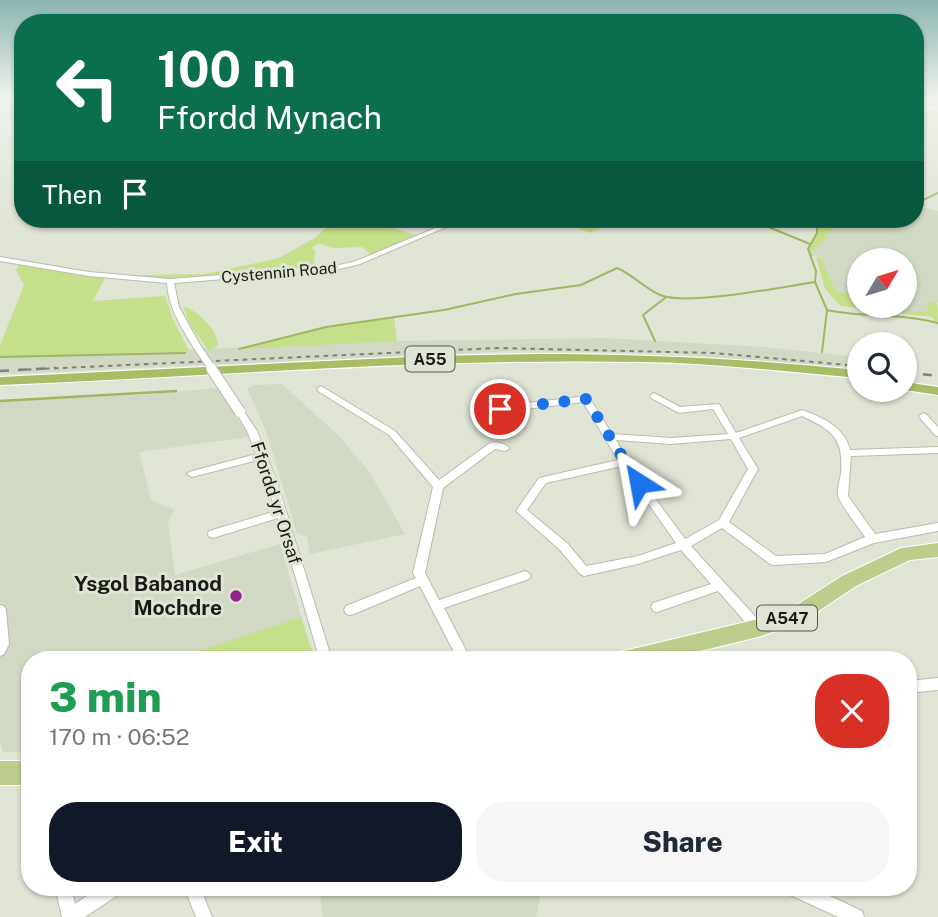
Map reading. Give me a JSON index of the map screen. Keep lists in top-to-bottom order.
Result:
{
  "streets": {
    "highway": ["A55"],
    "main road": ["A547"],
    "street": ["Cystennin Road", "Ffordd yr Orsaf"]
  },
  "crossings": [
    ["Cystennin Road", "Ffordd yr Orsaf"]
  ],
  "places": ["Ysgol Babanod Mochdre"],
  "north": "top right",
  "page": {
    "turn": ["100 m", "Ffordd Mynach"],
    "then": "Then",
    "heading": ["3 min", "170 m · 06:52"],
    "buttons": ["Exit", "Share"]
  }
}
